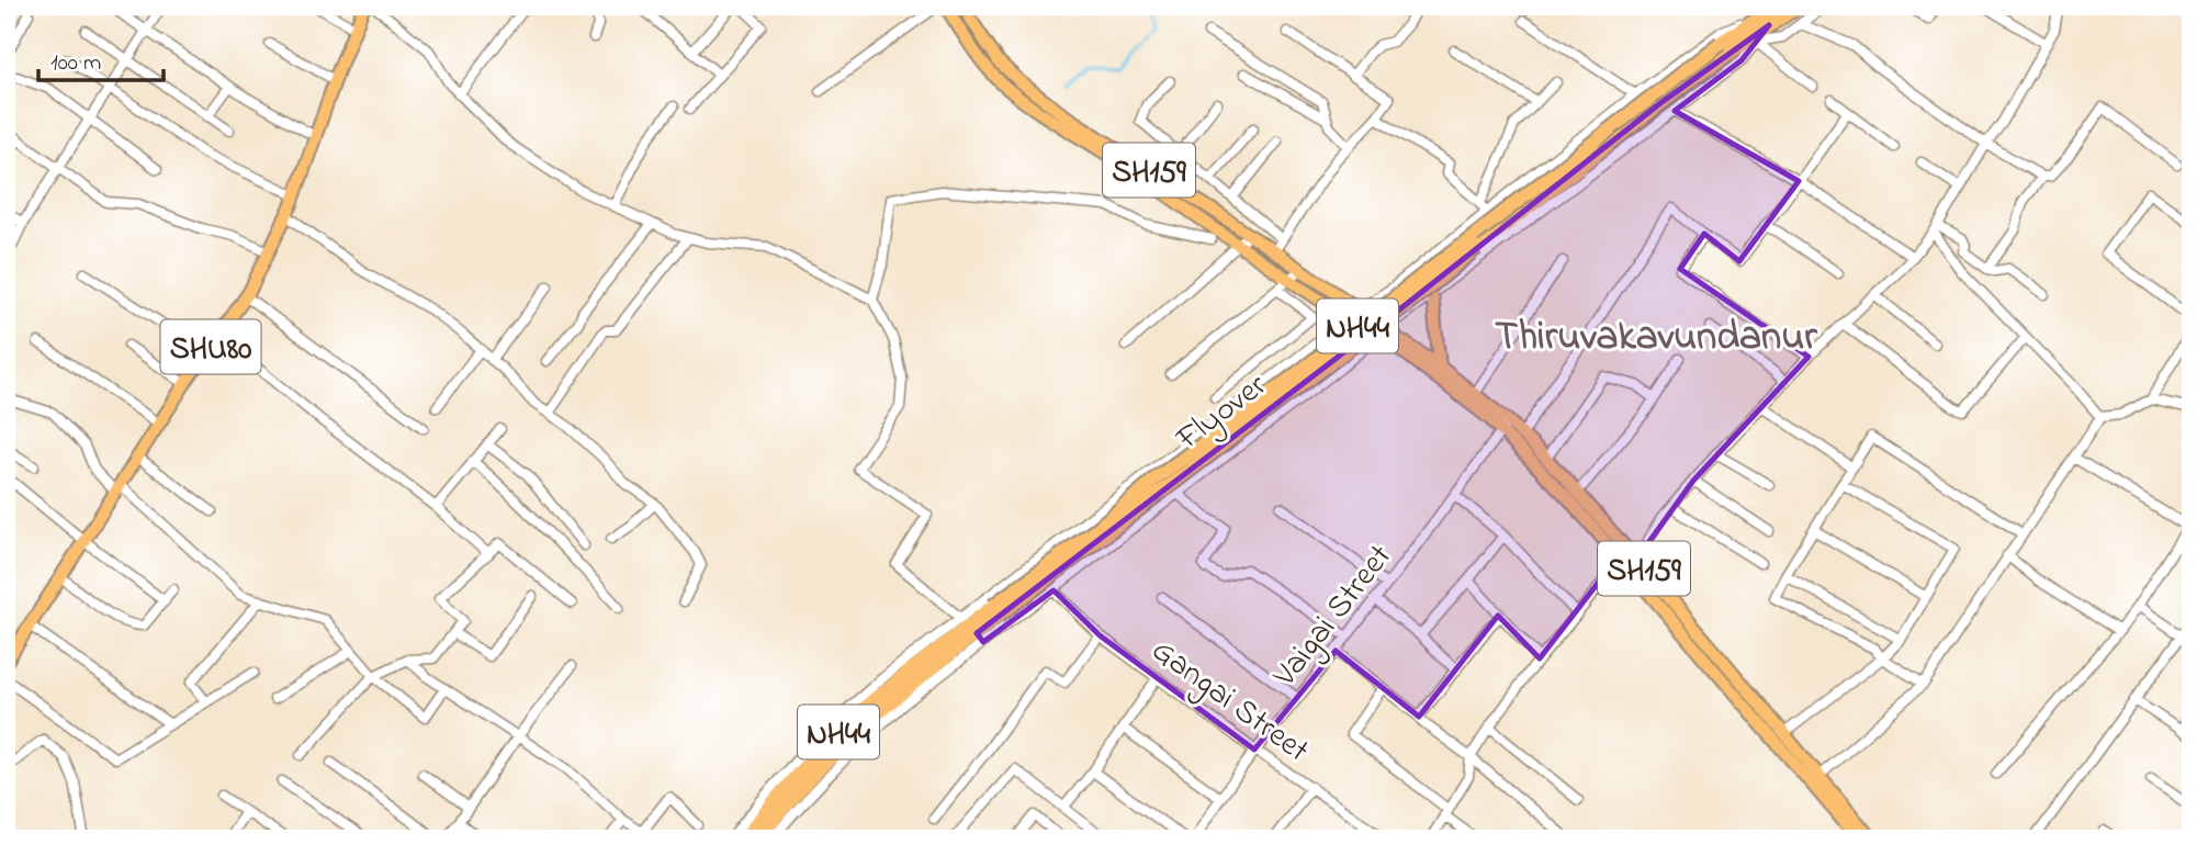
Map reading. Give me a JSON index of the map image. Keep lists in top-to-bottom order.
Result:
{
  "streets": {
    "highway": ["NH44", "Flyover"],
    "main road": ["SH159", "SHU80"],
    "street": ["Vaigai Street", "Gangai Street"]
  },
  "crossings": [
    ["SH159", "Vaigai Street"],
    ["NH44", "Flyover"],
    ["Vaigai Street", "Gangai Street"]
  ],
  "districts": ["Thiruvakavundanur"],
  "scale_bar": "100 m"
}
